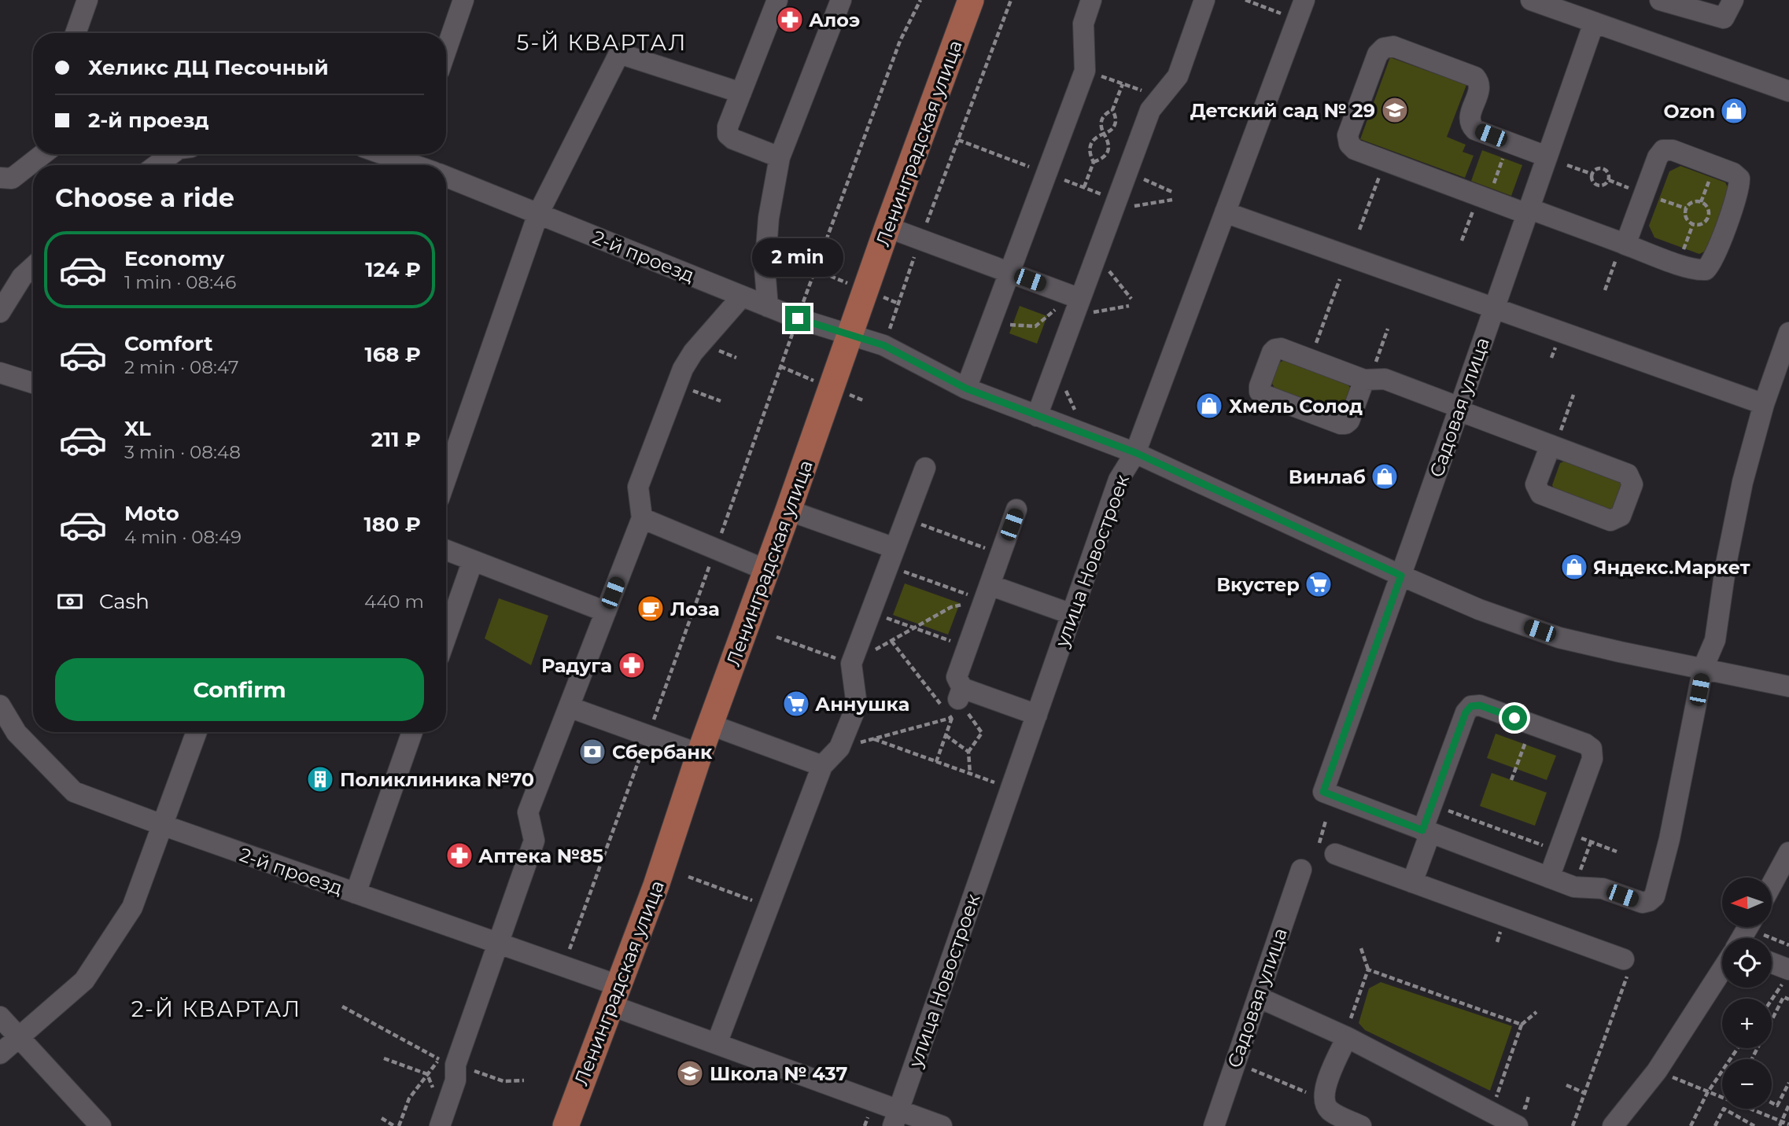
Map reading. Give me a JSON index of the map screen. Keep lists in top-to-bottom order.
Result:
{
  "streets": {
    "main road": ["Ленинградская улица"],
    "street": ["2-й проезд", "Садовая улица", "улица Новостроек"]
  },
  "crossings": [
    ["Ленинградская улица", "2-й проезд"],
    ["2-й проезд", "Садовая улица"],
    ["2-й проезд", "улица Новостроек"]
  ],
  "districts": ["5-Й КВАРТАЛ", "2-Й КВАРТАЛ"],
  "places": {
    "pharmacy": ["Алоэ", "Радуга", "Аптека №85"],
    "school or university": ["Детский сад № 29", "Школа № 437"],
    "shop": [
      "Ozon",
      "Хмель Солод",
      "Винлаб",
      "Яндекс.Маркет"
    ],
    "supermarket": ["Вкустер", "Аннушка"],
    "cafe": ["Лоза"],
    "bank": ["Сбербанк"],
    "building": ["Поликлиника №70"]
  },
  "north": "left",
  "page": {
    "banner": ["Хеликс ДЦ Песочный", "2-й проезд"],
    "heading": "Choose a ride",
    "list": [
      {
        "name": "Economy",
        "note": "1 min · 08:46",
        "value": "124 ₽"
      },
      {
        "name": "Comfort",
        "note": "2 min · 08:47",
        "value": "168 ₽"
      },
      {
        "name": "XL",
        "note": "3 min · 08:48",
        "value": "211 ₽"
      },
      {
        "name": "Moto",
        "note": "4 min · 08:49",
        "value": "180 ₽"
      }
    ],
    "bubble": "2 min",
    "pay": ["Cash", "440 m"],
    "buttons": "Confirm",
    "map_buttons": ["+", "−"]
  }
}
